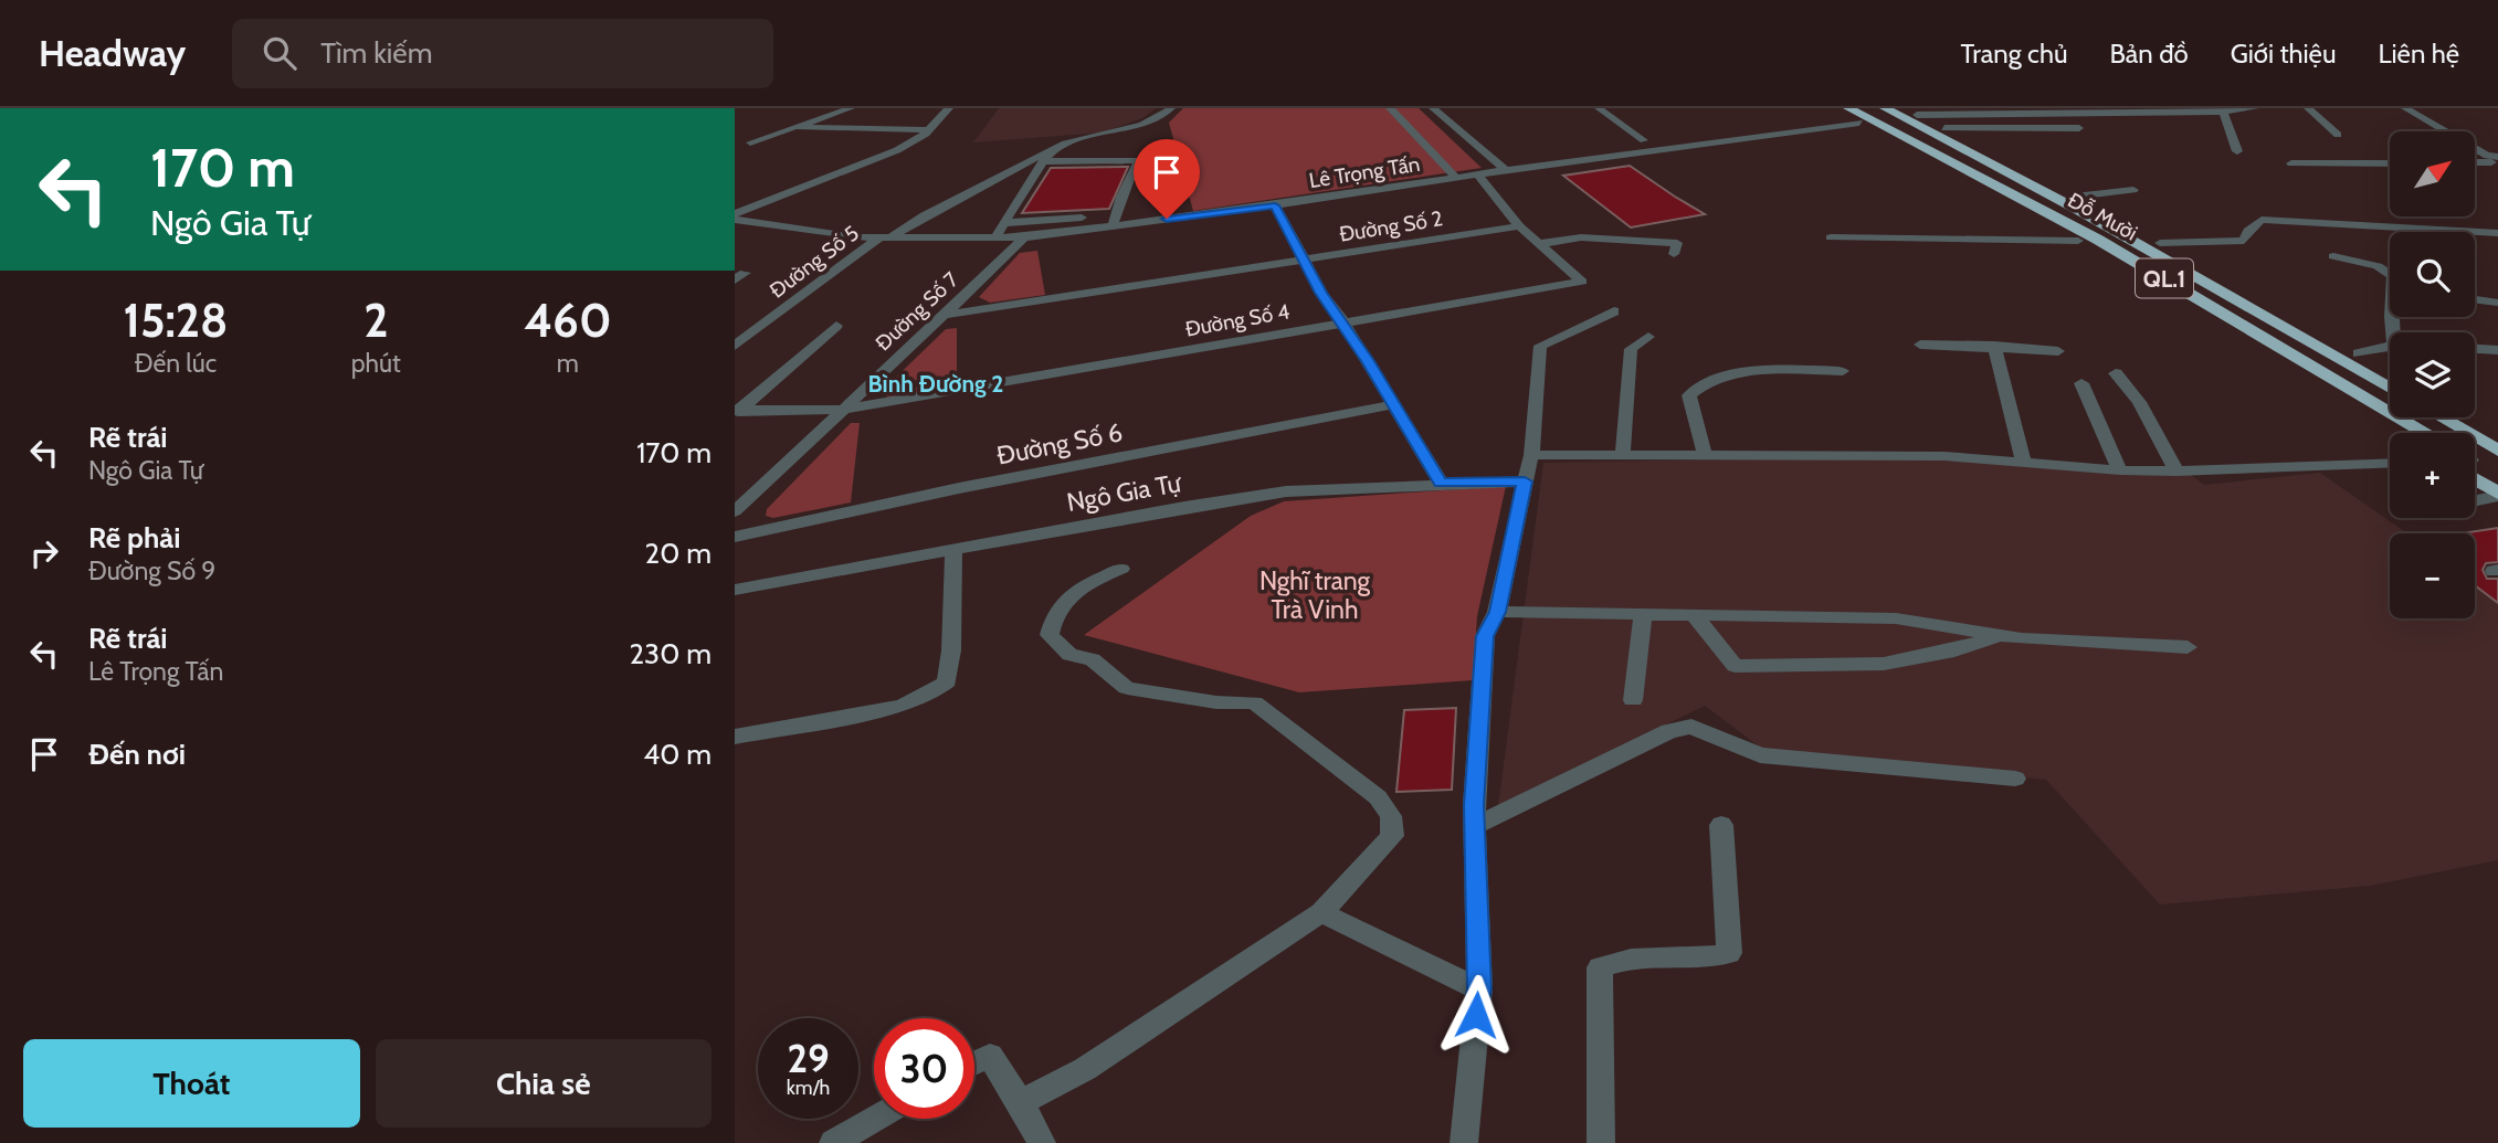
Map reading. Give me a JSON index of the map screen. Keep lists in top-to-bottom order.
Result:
{
  "streets": {
    "highway": ["Đỗ Mười", "QL.1"],
    "street": [
      "Lê Trọng Tấn",
      "Đường Số 2",
      "Đường Số 5",
      "Đường Số 7",
      "Đường Số 4",
      "Đường Số 6",
      "Ngô Gia Tự"
    ]
  },
  "crossings": [
    ["Lê Trọng Tấn", "Đỗ Mười"],
    ["Lê Trọng Tấn", "Đường Số 5"],
    ["Lê Trọng Tấn", "Đường Số 7"],
    ["Lê Trọng Tấn", "Đường Số 4"],
    ["Đường Số 2", "Đường Số 7"],
    ["Đường Số 2", "Đường Số 4"],
    ["Đường Số 7", "Đường Số 4"]
  ],
  "districts": ["Bình Đường 2"],
  "parks": ["Nghĩ trang Trà Vinh"],
  "north": "top right",
  "page": {
    "header": "Headway",
    "search": "Tìm kiếm",
    "nav": [
      "Trang chủ",
      "Bản đồ",
      "Giới thiệu",
      "Liên hệ"
    ],
    "turn": ["170 m", "Ngô Gia Tự"],
    "map_buttons": ["+", "−"],
    "eta": [
      "15:28",
      "Đến lúc",
      "2",
      "phút",
      "460",
      "m"
    ],
    "list": [
      {
        "name": "Rẽ trái",
        "note": "Ngô Gia Tự",
        "value": "170 m"
      },
      {
        "name": "Rẽ phải",
        "note": "Đường Số 9",
        "value": "20 m"
      },
      {
        "name": "Rẽ trái",
        "note": "Lê Trọng Tấn",
        "value": "230 m"
      },
      {
        "name": "Đến nơi",
        "value": "40 m"
      }
    ],
    "speed": "29 km/h",
    "limit": "30",
    "buttons": ["Thoát", "Chia sẻ"]
  }
}
